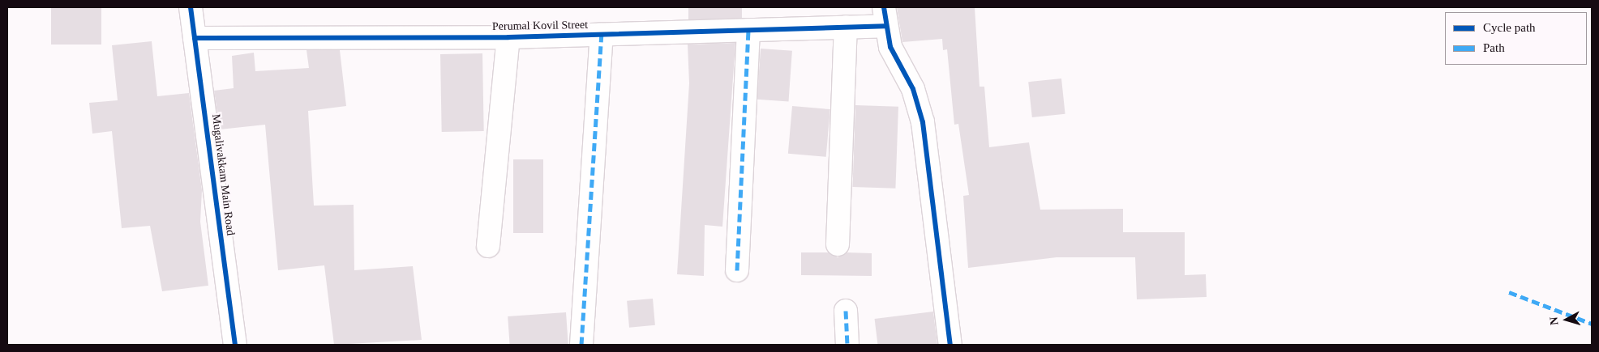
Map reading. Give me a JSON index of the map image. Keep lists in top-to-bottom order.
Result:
{
  "streets": {
    "street": ["Perumal Kovil Street", "Mugalivakkam Main Road"]
  },
  "crossings": [
    ["Perumal Kovil Street", "Mugalivakkam Main Road"]
  ],
  "legend": ["Cycle path", "Path"],
  "north": "left"
}
